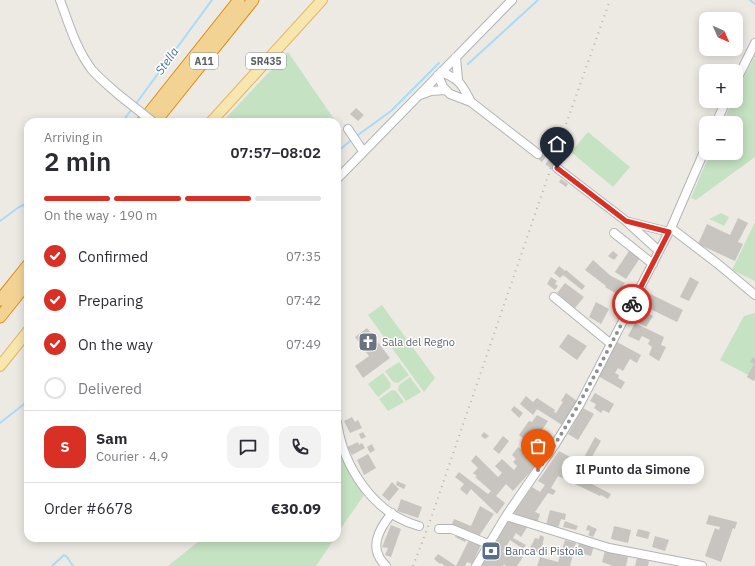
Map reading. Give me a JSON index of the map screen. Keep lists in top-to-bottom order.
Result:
{
  "streets": {
    "highway": ["A11"],
    "main road": ["SR435"]
  },
  "water": ["Stella"],
  "places": {
    "church": ["Sala del Regno"],
    "other": ["Il Punto da Simone"],
    "bank": ["Banca di Pistoia"]
  },
  "north": "bottom right",
  "page": {
    "map_buttons": ["+", "−"],
    "heading": ["2 min", "Arriving in", "07:57–08:02"],
    "panel": [
      "Sam",
      "Courier · 4.9",
      "Order #6678",
      "€30.09"
    ],
    "bar": "On the way · 190 m",
    "list": [
      ["Confirmed", "07:35"],
      ["Preparing", "07:42"],
      ["On the way", "07:49"],
      "Delivered"
    ],
    "round": "S",
    "bubble": "Il Punto da Simone"
  }
}
